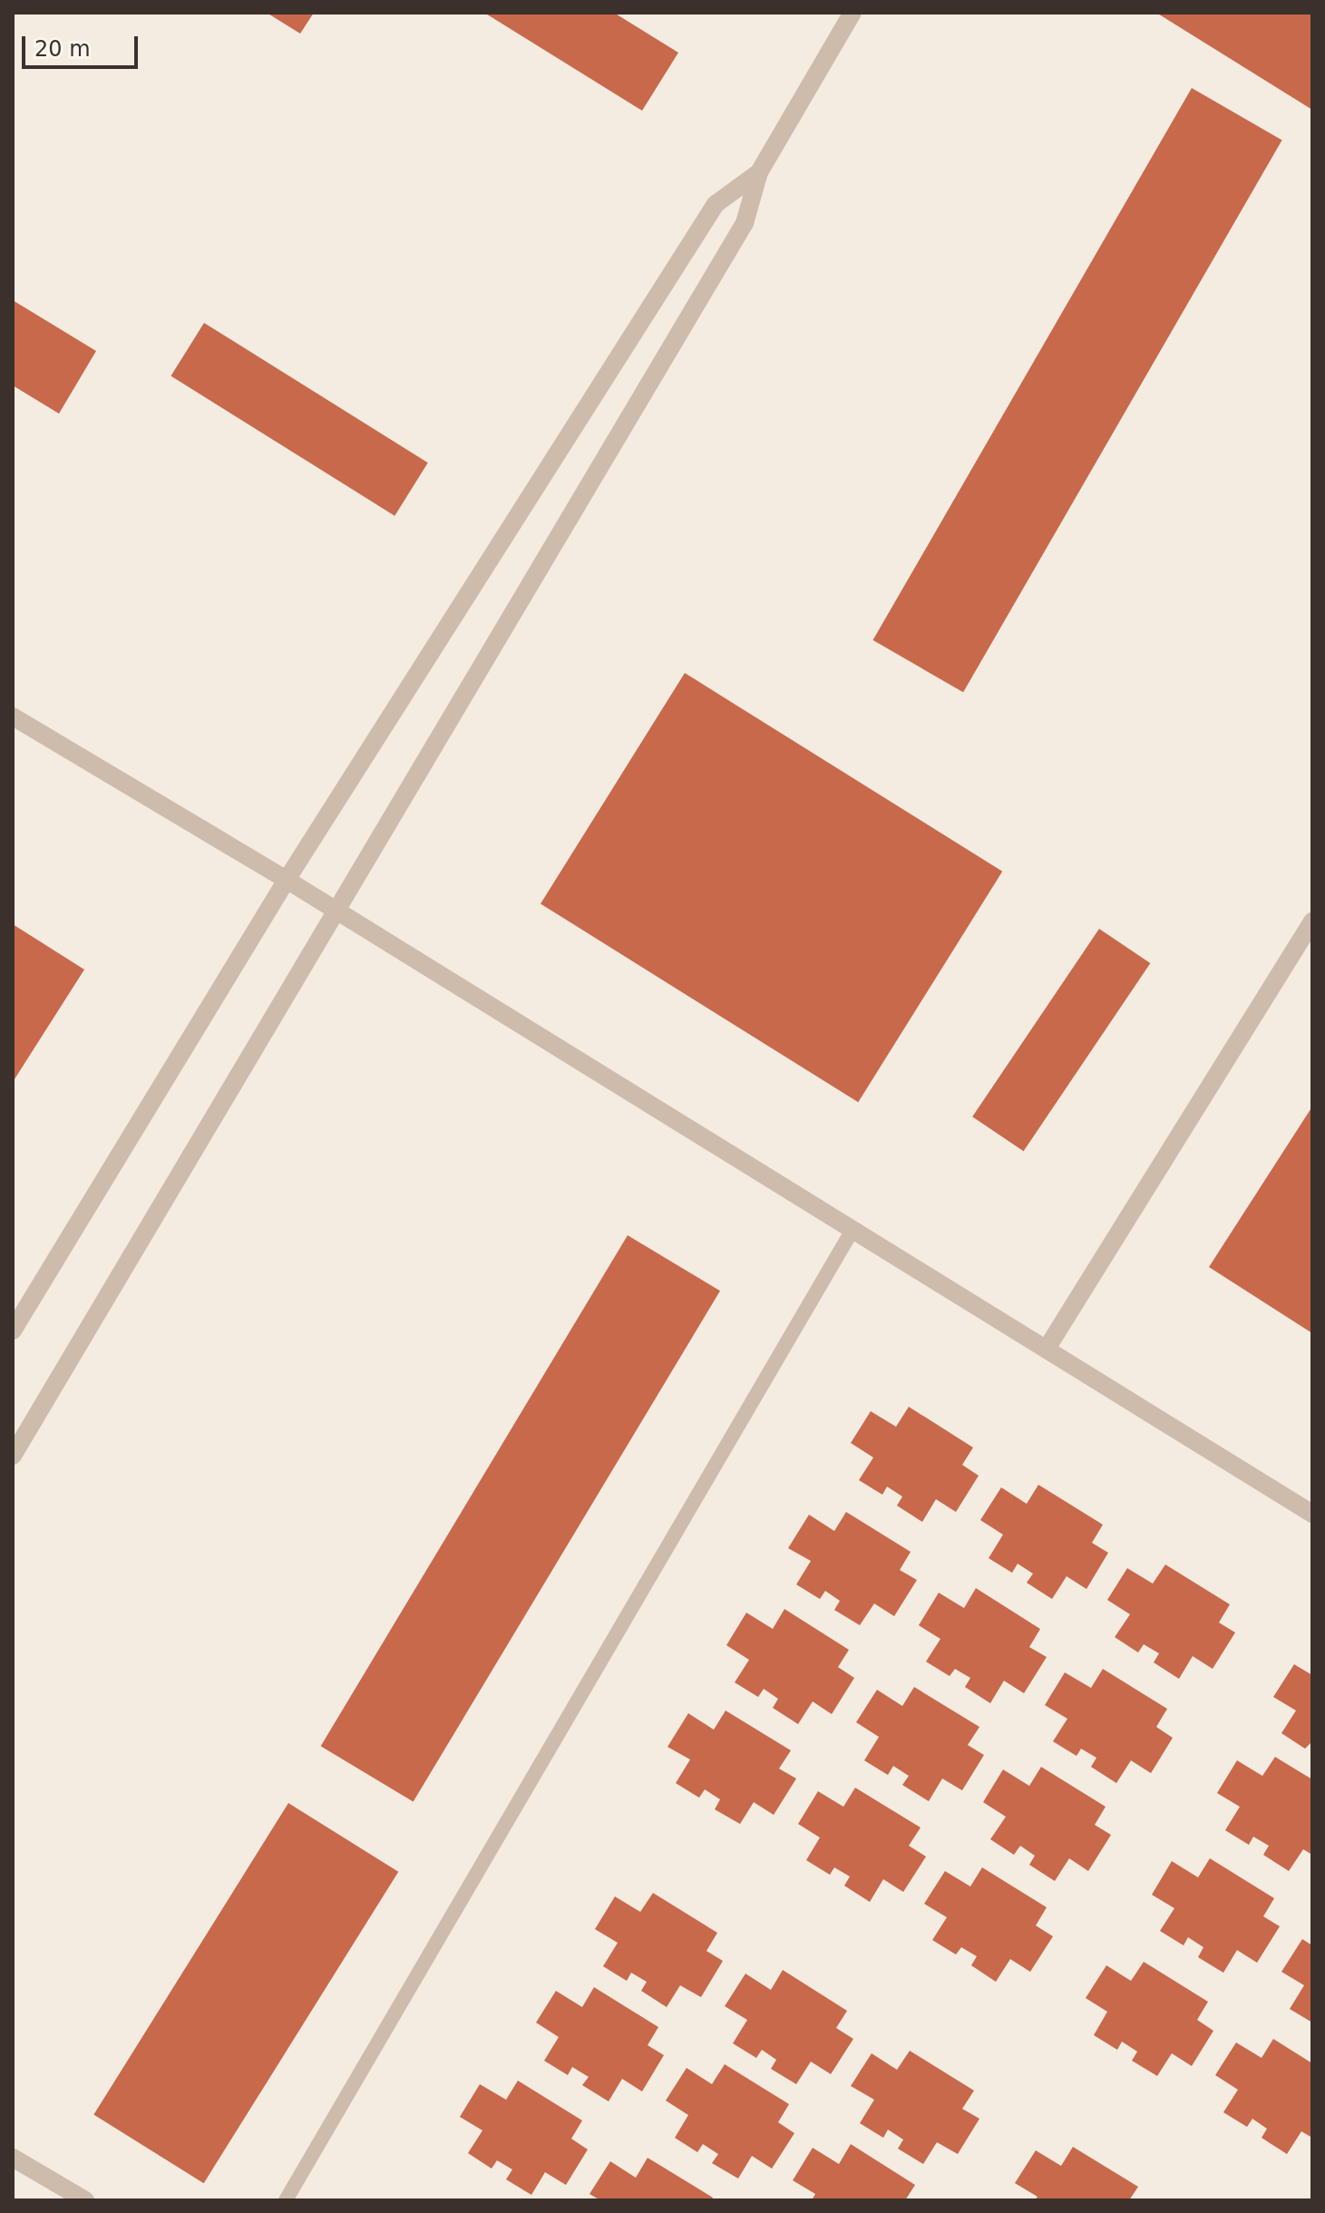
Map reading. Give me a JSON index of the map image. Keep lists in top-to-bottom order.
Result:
{
  "scale_bar": "20 m"
}
